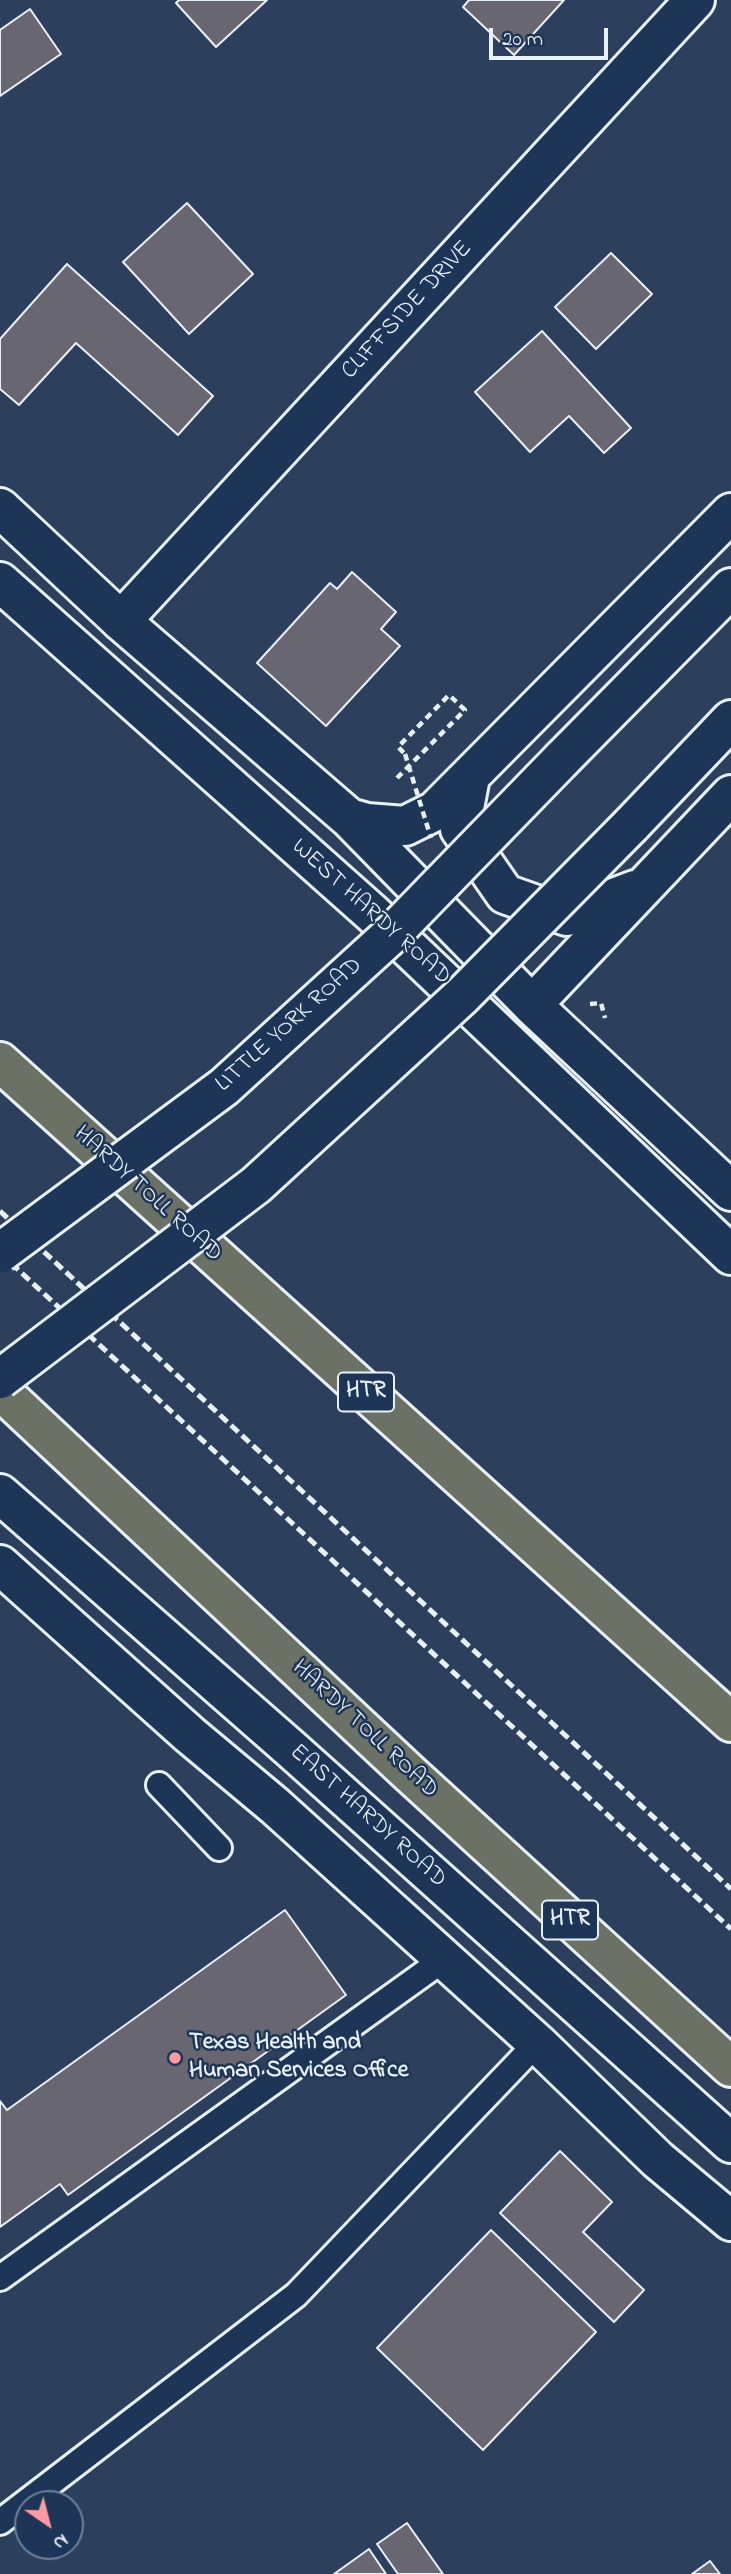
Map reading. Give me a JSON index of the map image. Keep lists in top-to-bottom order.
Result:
{
  "streets": {
    "highway": ["HARDY TOLL ROAD", "HTR"],
    "main road": [
      "CLIFFSIDE DRIVE",
      "WEST HARDY ROAD",
      "LITTLE YORK ROAD",
      "EAST HARDY ROAD"
    ]
  },
  "crossings": [
    ["WEST HARDY ROAD", "LITTLE YORK ROAD"]
  ],
  "places": ["Texas Health and Human Services Office"],
  "scale_bar": "20 m",
  "north": "bottom right"
}
